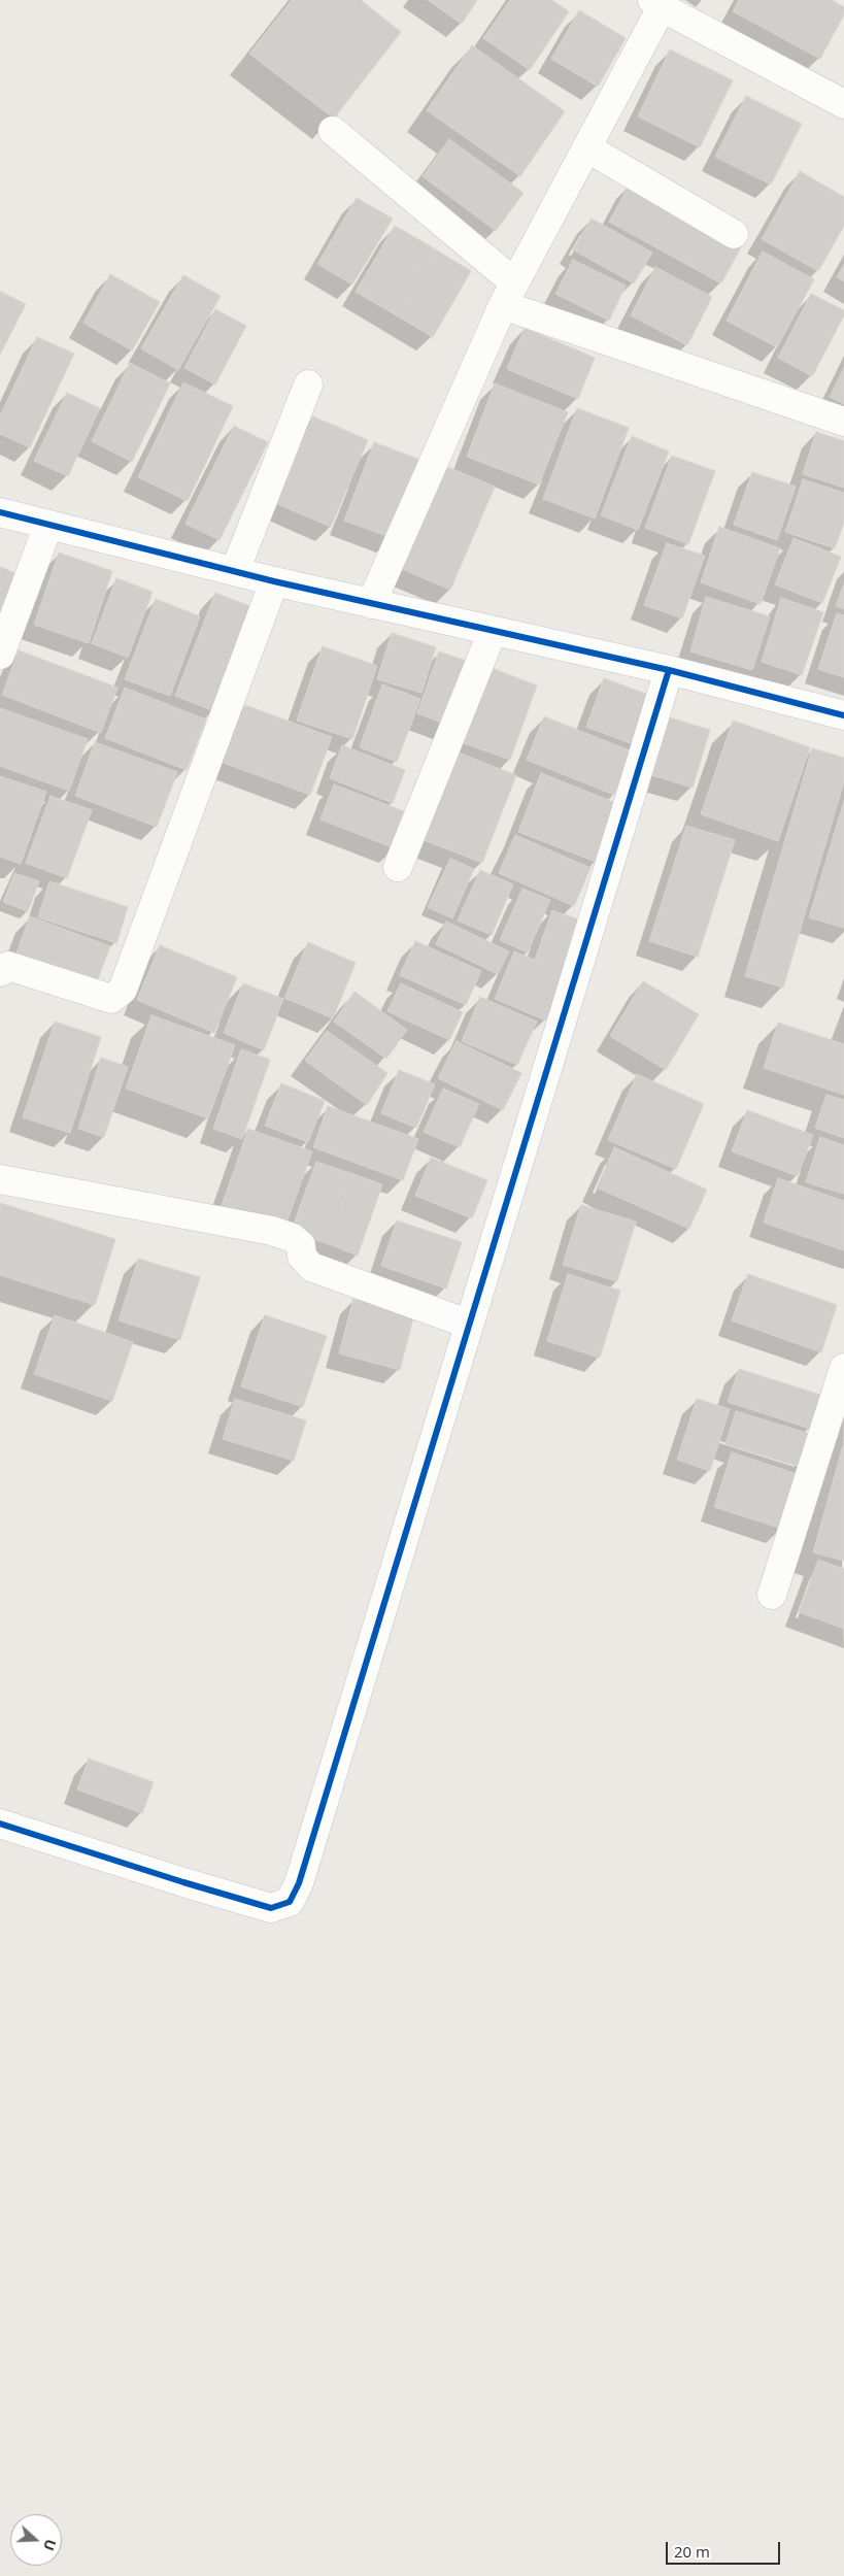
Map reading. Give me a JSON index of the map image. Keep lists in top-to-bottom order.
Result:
{
  "scale_bar": "20 m",
  "north": "right"
}
